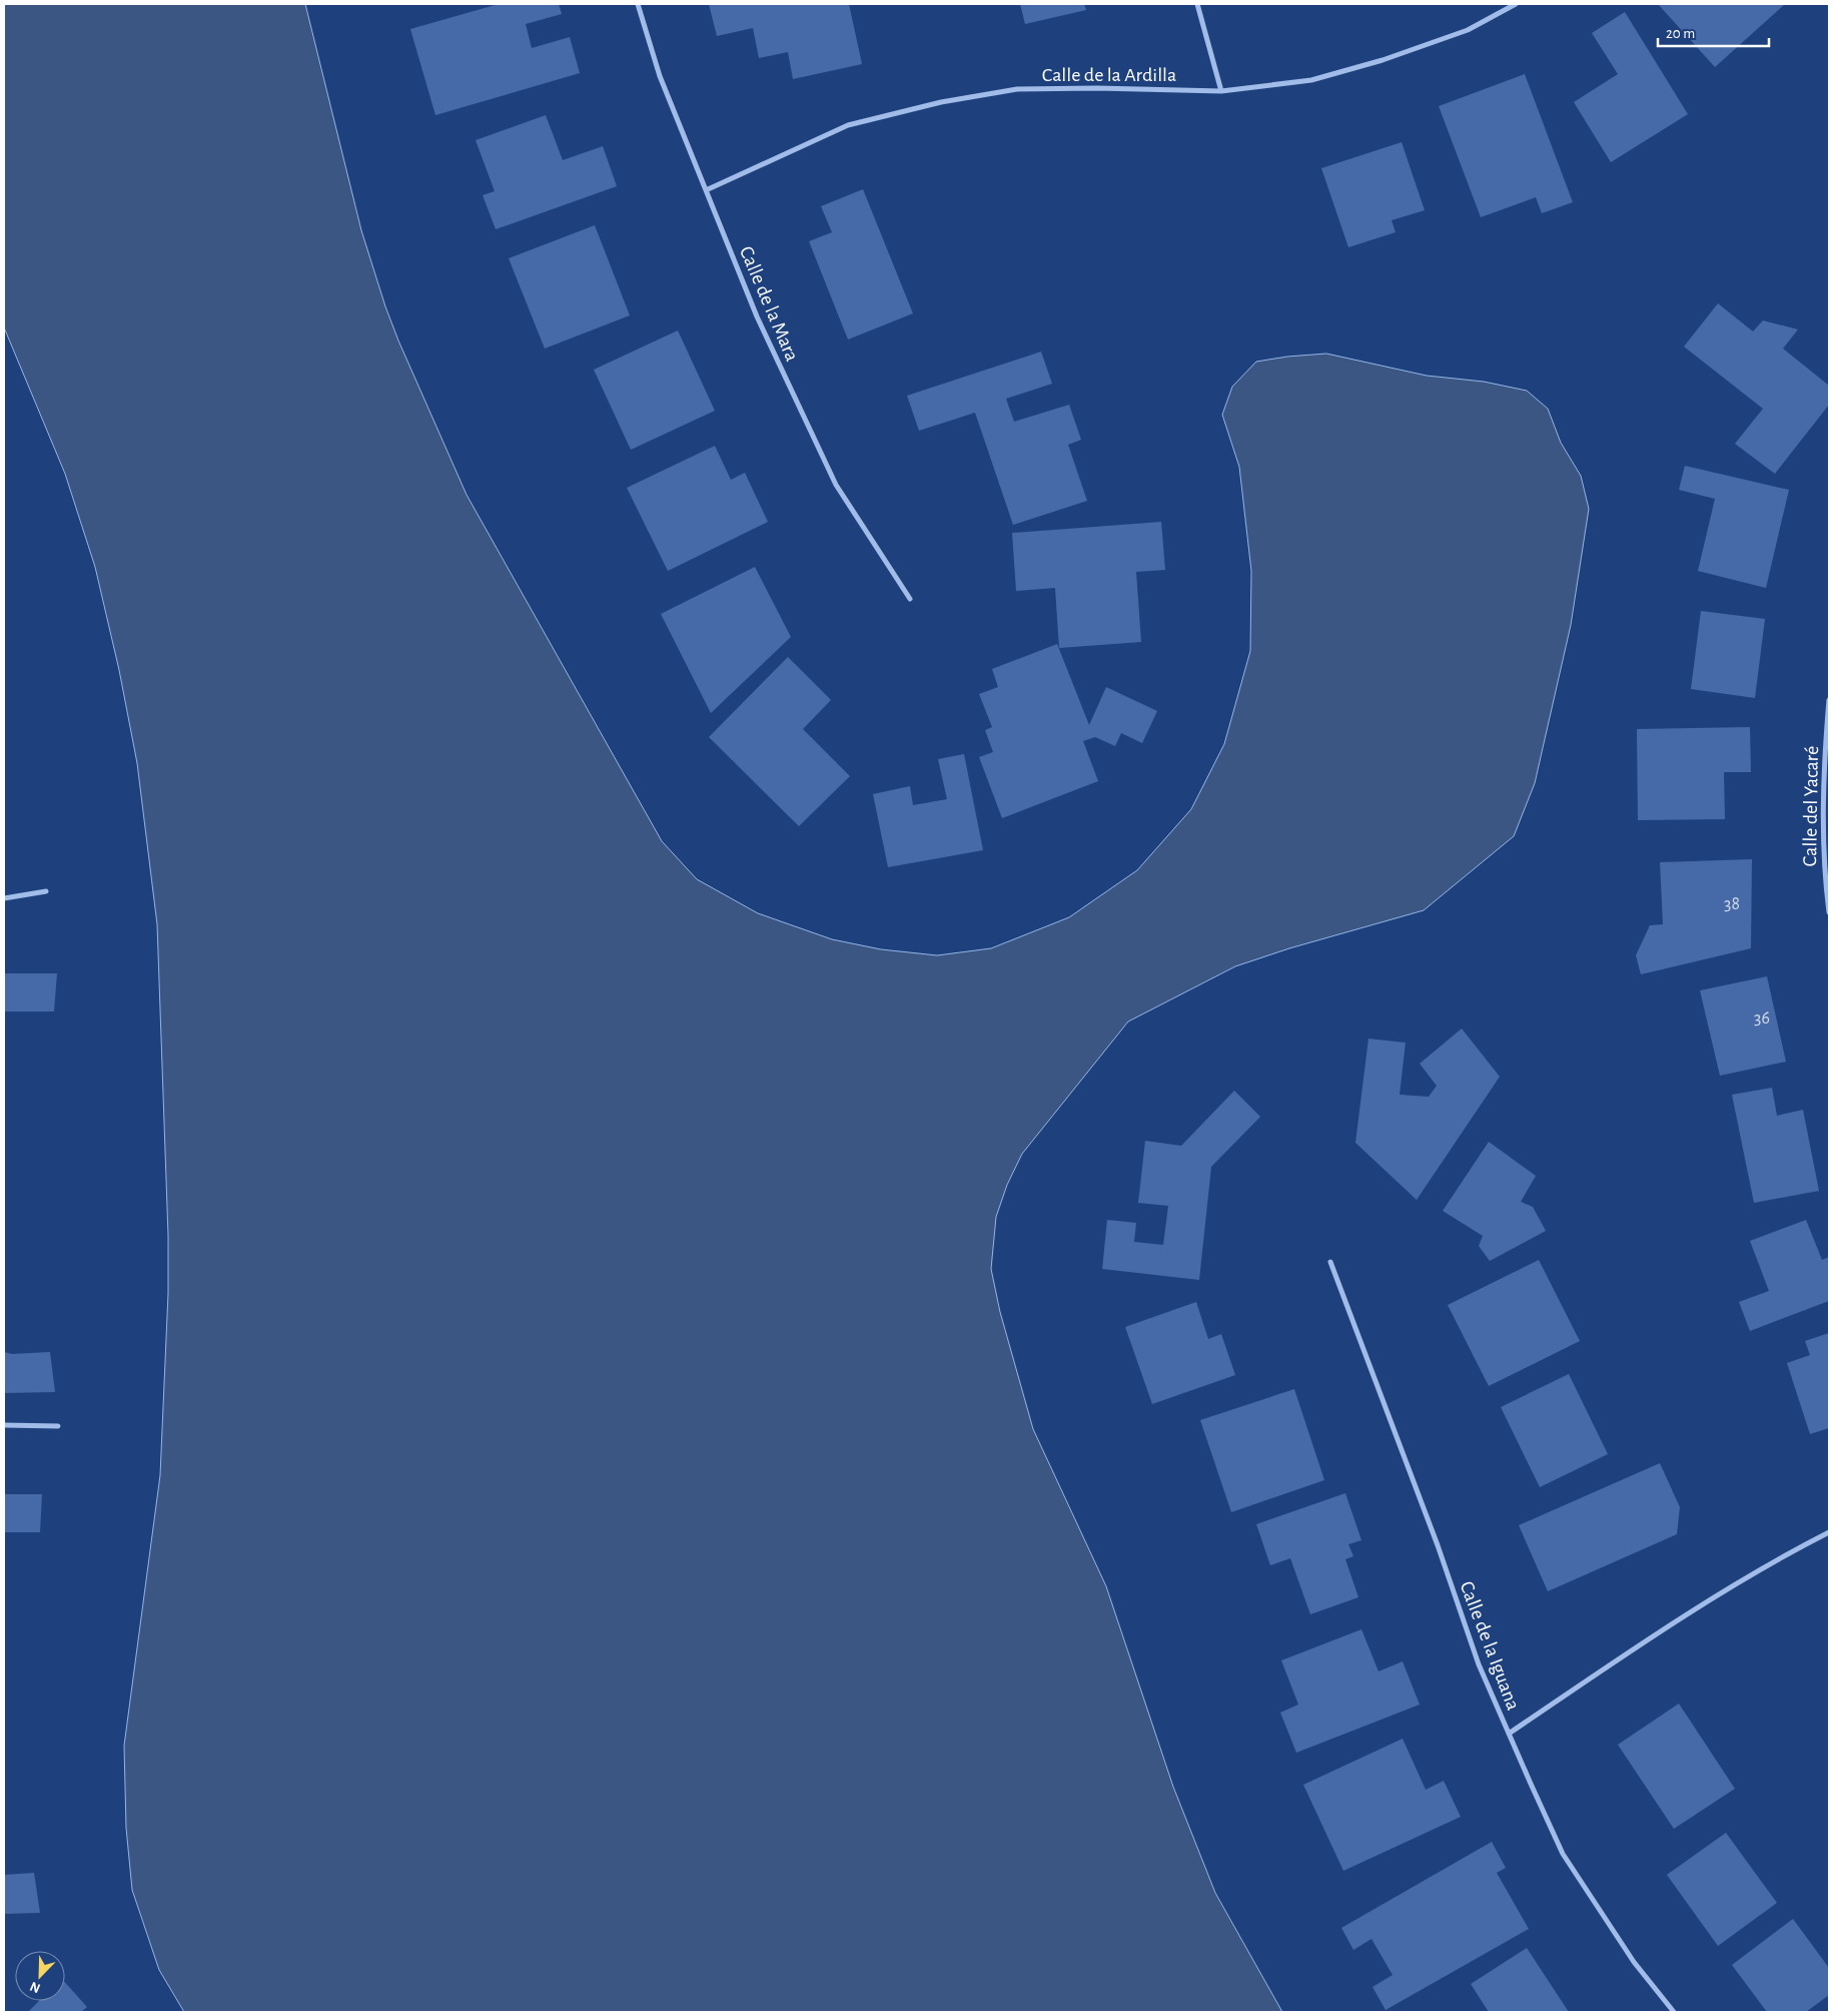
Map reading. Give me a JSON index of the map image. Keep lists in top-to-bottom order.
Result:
{
  "streets": {
    "street": [
      "Calle de la Ardilla",
      "Calle de la Mara",
      "Calle del Yacaré",
      "Calle de la Iguana"
    ]
  },
  "crossings": [
    ["Calle de la Ardilla", "Calle de la Mara"]
  ],
  "house_numbers": ["38", "36"],
  "scale_bar": "20 m",
  "north": "bottom left"
}
